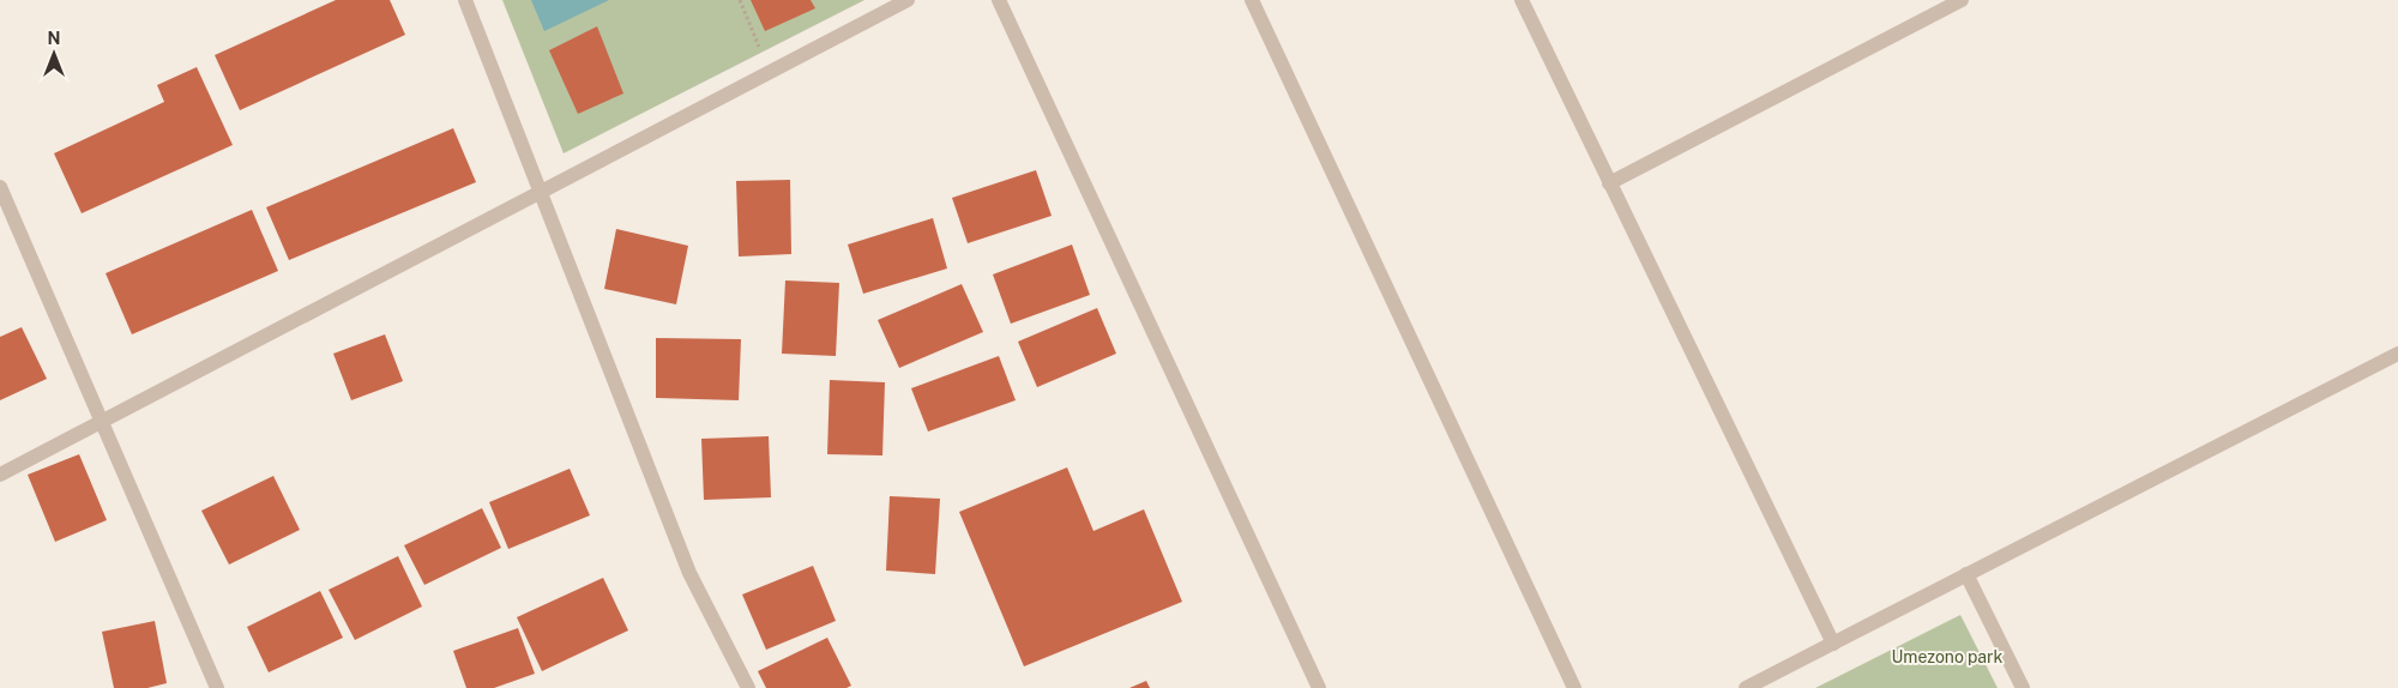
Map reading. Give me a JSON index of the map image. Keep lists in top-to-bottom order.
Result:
{
  "parks": ["Umezono park"],
  "north": "top"
}
